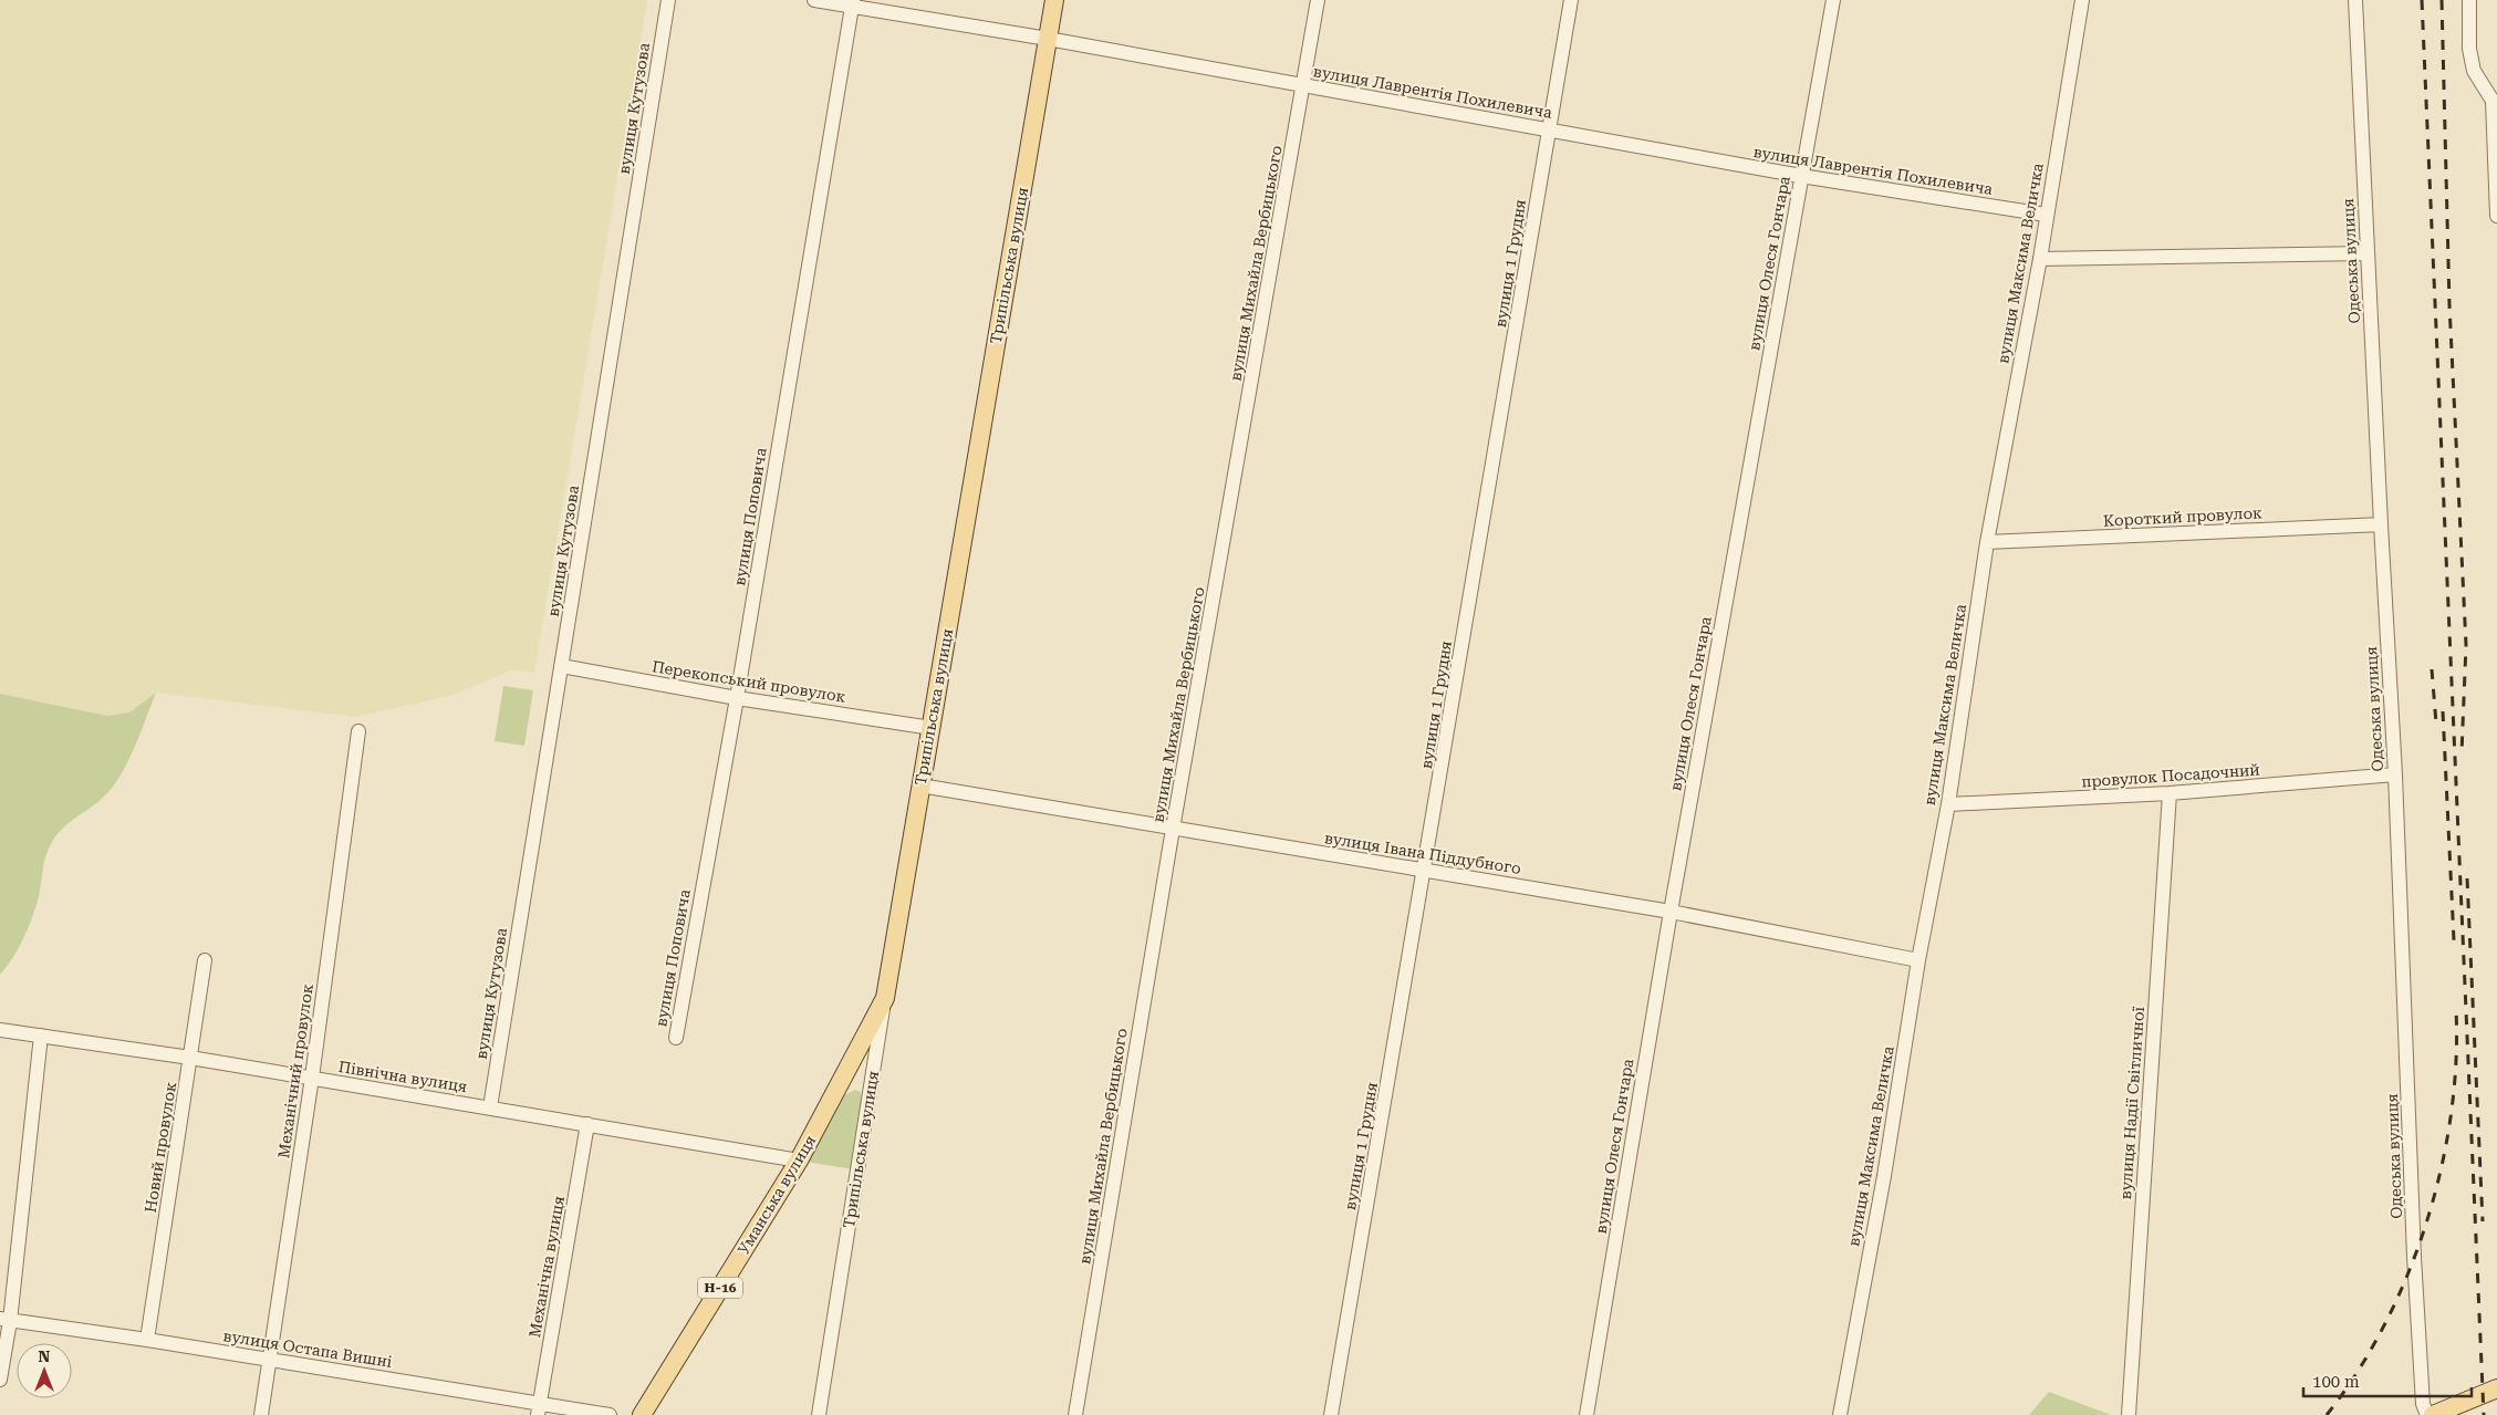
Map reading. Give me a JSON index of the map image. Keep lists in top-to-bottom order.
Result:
{
  "streets": {
    "main road": ["Трипільська вулиця", "Уманська вулиця", "Н-16"],
    "street": [
      "вулиця Лаврентія Похилевича",
      "вулиця Кутузова",
      "Одеська вулиця",
      "вулиця Михайла Вербицького",
      "вулиця 1 Грудня",
      "вулиця Олеся Гончара",
      "вулиця Максима Величка",
      "вулиця Поповича",
      "Короткий провулок",
      "Перекопський провулок",
      "провулок Посадочний",
      "вулиця Івана Піддубного",
      "Механічний провулок",
      "Північна вулиця",
      "вулиця Надії Світличної",
      "Новий провулок",
      "Механічна вулиця",
      "вулиця Остапа Вишні"
    ]
  },
  "crossings": [
    ["вулиця Лаврентія Похилевича", "вулиця Михайла Вербицького"],
    ["вулиця Лаврентія Похилевича", "вулиця 1 Грудня"],
    ["вулиця Лаврентія Похилевича", "вулиця Олеся Гончара"],
    ["вулиця Лаврентія Похилевича", "вулиця Максима Величка"],
    ["вулиця Лаврентія Похилевича", "Трипільська вулиця"],
    ["вулиця Лаврентія Похилевича", "вулиця Поповича"],
    ["вулиця Кутузова", "Перекопський провулок"],
    ["вулиця Кутузова", "Північна вулиця"],
    ["Одеська вулиця", "Короткий провулок"],
    ["Одеська вулиця", "провулок Посадочний"],
    ["вулиця Михайла Вербицького", "вулиця Івана Піддубного"],
    ["вулиця 1 Грудня", "вулиця Івана Піддубного"],
    ["вулиця Олеся Гончара", "вулиця Івана Піддубного"],
    ["вулиця Максима Величка", "Короткий провулок"],
    ["вулиця Максима Величка", "провулок Посадочний"],
    ["вулиця Максима Величка", "вулиця Івана Піддубного"],
    ["Трипільська вулиця", "Перекопський провулок"],
    ["Трипільська вулиця", "вулиця Івана Піддубного"],
    ["Трипільська вулиця", "Уманська вулиця"],
    ["вулиця Поповича", "Перекопський провулок"],
    ["провулок Посадочний", "вулиця Надії Світличної"],
    ["Механічний провулок", "Північна вулиця"],
    ["Механічний провулок", "вулиця Остапа Вишні"],
    ["Північна вулиця", "Новий провулок"],
    ["Північна вулиця", "Уманська вулиця"],
    ["Північна вулиця", "Механічна вулиця"],
    ["Новий провулок", "вулиця Остапа Вишні"],
    ["Механічна вулиця", "вулиця Остапа Вишні"]
  ],
  "scale_bar": "100 m",
  "north": "top"
}
